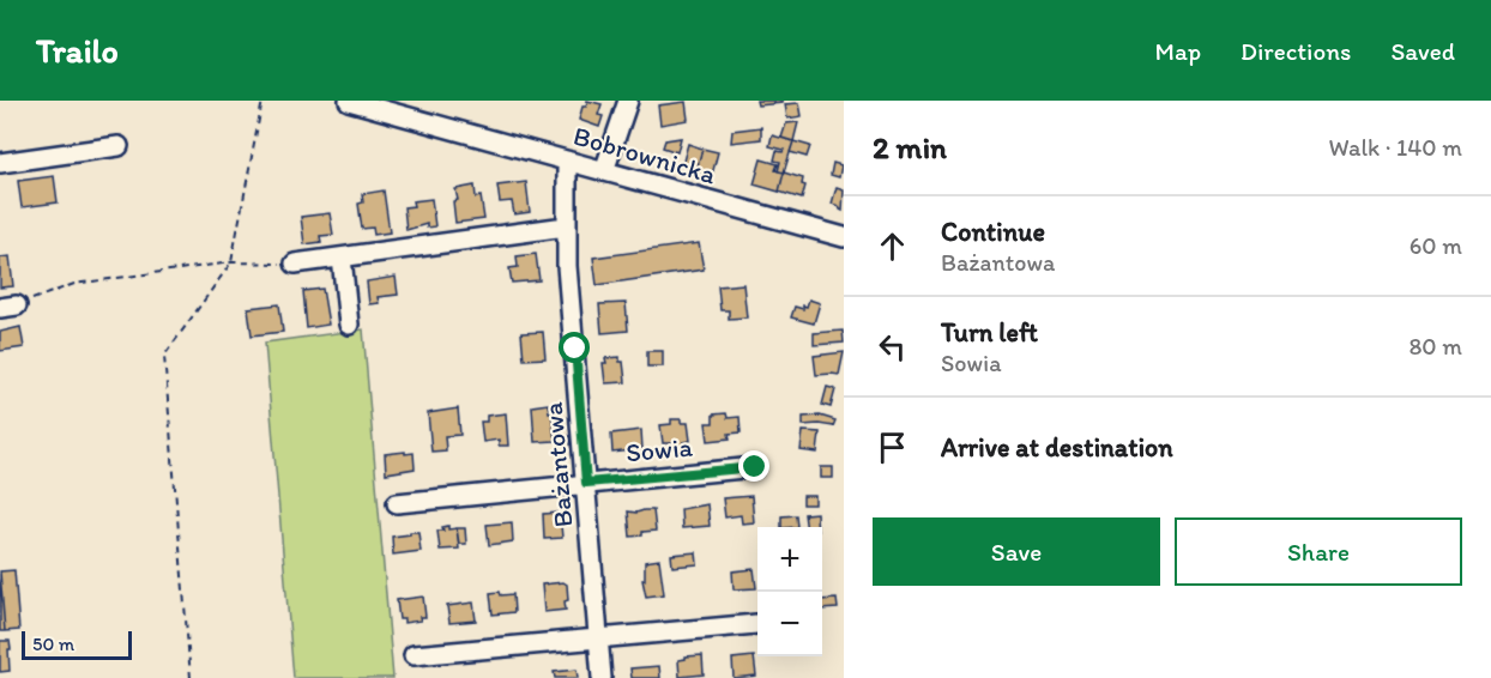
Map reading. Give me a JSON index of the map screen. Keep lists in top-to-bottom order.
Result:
{
  "streets": {
    "street": ["Bobrownicka", "Sowia", "Bażantowa"]
  },
  "crossings": [
    ["Bobrownicka", "Bażantowa"],
    ["Sowia", "Bażantowa"]
  ],
  "scale_bar": "50 m",
  "page": {
    "header": "Trailo",
    "nav": ["Map", "Directions", "Saved"],
    "heading": ["2 min", "Walk · 140 m"],
    "list": [
      ["Continue", "Bażantowa", "60 m"],
      ["Turn left", "Sowia", "80 m"],
      "Arrive at destination"
    ],
    "buttons": ["Save", "Share"],
    "map_buttons": ["+", "−"],
    "scale": "50 m"
  }
}
